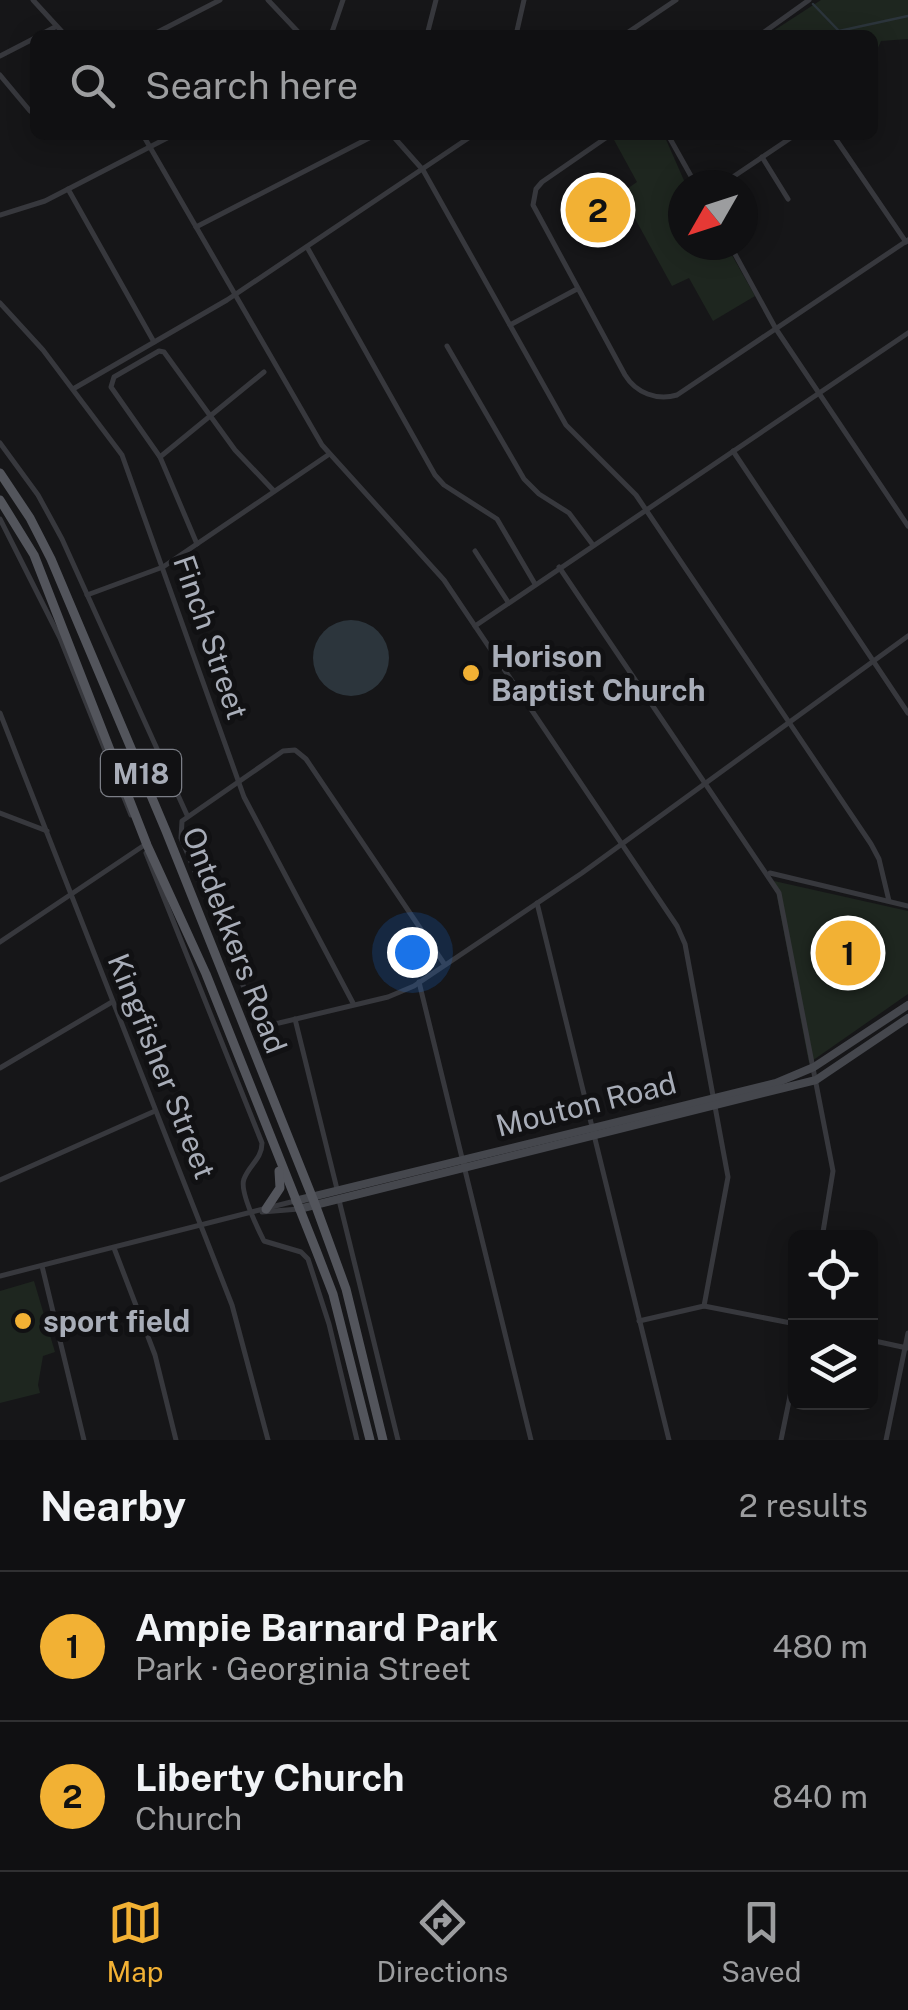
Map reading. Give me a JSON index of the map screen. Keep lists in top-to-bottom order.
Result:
{
  "streets": {
    "main road": ["M18", "Ontdekkers Road", "Mouton Road"],
    "street": ["Finch Street", "Kingfisher Street"]
  },
  "crossings": [
    ["Ontdekkers Road", "Mouton Road"],
    ["Kingfisher Street", "Mouton Road"]
  ],
  "places": ["Horison Baptist Church", "sport field"],
  "north": "bottom left",
  "page": {
    "search": "Search here",
    "pins": ["2", "1"],
    "heading": ["Nearby", "2 results"],
    "list": [
      {
        "mark": "1",
        "name": "Ampie Barnard Park",
        "note": "Park · Georginia Street",
        "value": "480 m"
      },
      {
        "mark": "2",
        "name": "Liberty Church",
        "note": "Church",
        "value": "840 m"
      }
    ],
    "nav": ["Map", "Directions", "Saved"]
  }
}
